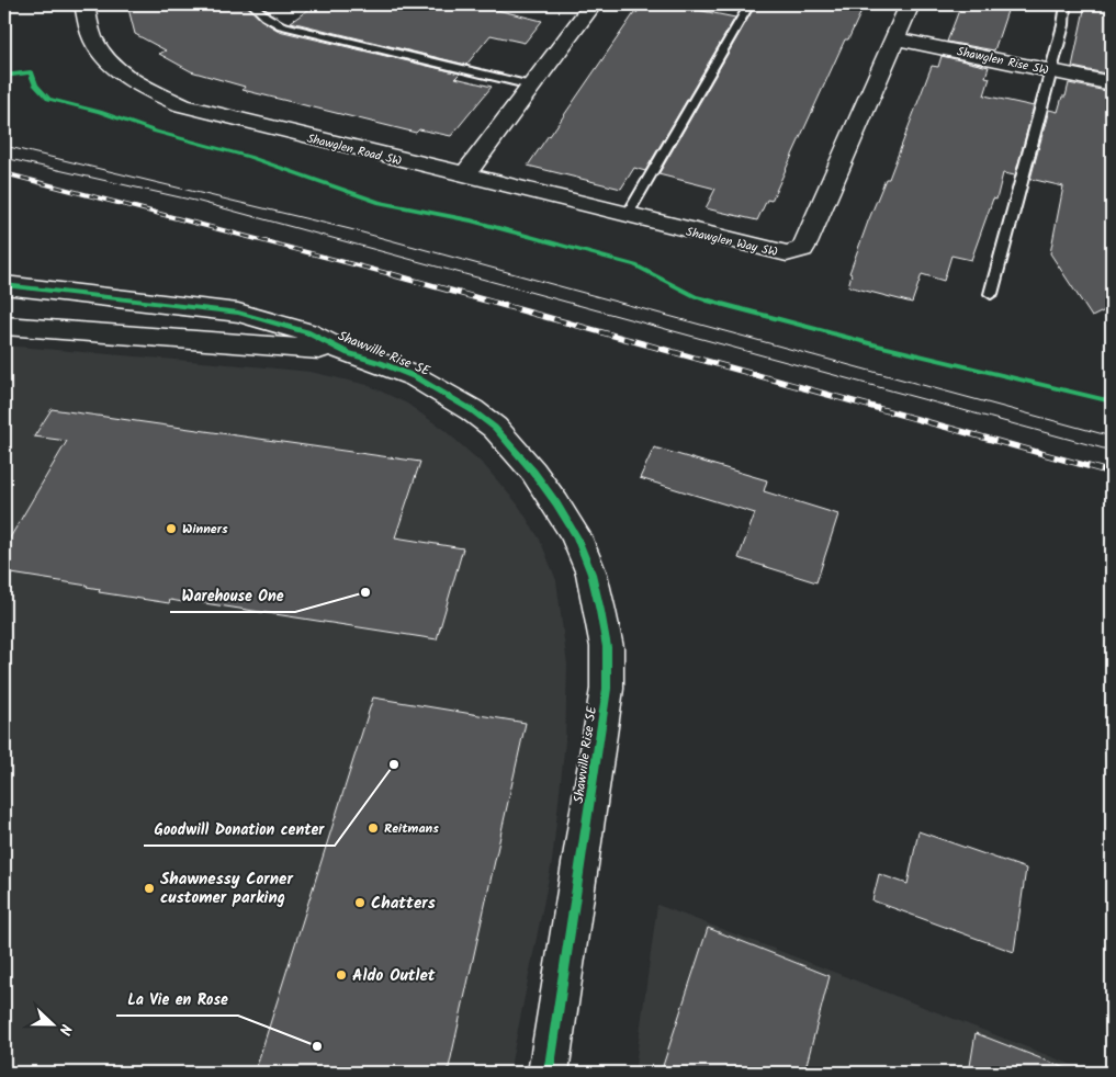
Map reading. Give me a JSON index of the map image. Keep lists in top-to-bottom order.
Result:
{
  "streets": {
    "street": [
      "Shawglen Rise SW",
      "Shawglen Road SW",
      "Shawglen Way SW",
      "Shawville Rise SE"
    ]
  },
  "crossings": [
    ["Shawglen Rise SW", "Shawglen Way SW"],
    ["Shawglen Road SW", "Shawglen Way SW"]
  ],
  "places": [
    "Winners",
    "Warehouse One",
    "Goodwill Donation center",
    "Reitmans",
    "Shawnessy Corner customer parking",
    "Chatters",
    "Aldo Outlet",
    "La Vie en Rose"
  ],
  "north": "right"
}
